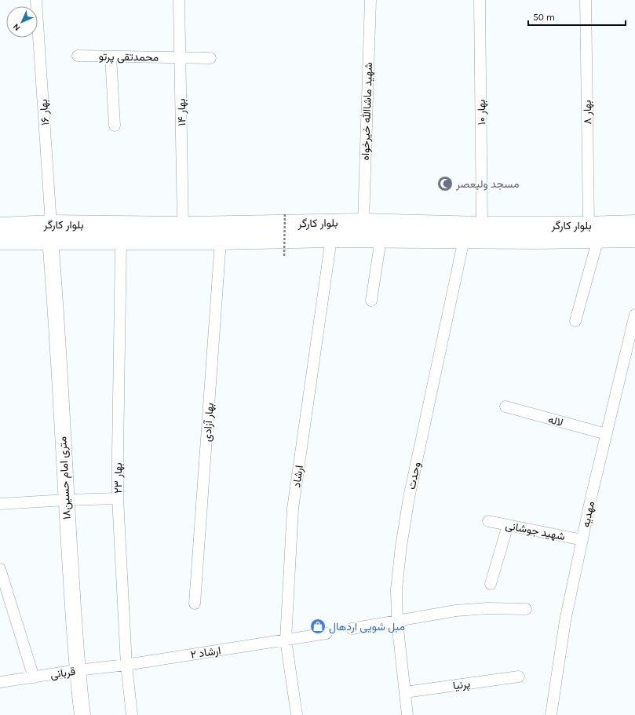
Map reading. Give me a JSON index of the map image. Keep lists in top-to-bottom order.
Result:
{
  "streets": {
    "main road": ["بلوار کارگر"],
    "street": [
      "محمدتقی پرتو",
      "شهید ماشاالله خیرخواه",
      "بهار ۱۶",
      "بهار ۱۴",
      "بهار ۱۰",
      "بهار ۸",
      "لاله",
      "بهار آزادی",
      "وحدت",
      "ارشاد",
      "۱۸متری امام حسین",
      "بهار ۲۳",
      "مهدیه",
      "شهید جوشانی",
      "ارشاد ۲",
      "قربانی",
      "پرنیا"
    ]
  },
  "crossings": [
    ["محمدتقی پرتو", "بهار ۱۴"],
    ["شهید ماشاالله خیرخواه", "بلوار کارگر"],
    ["بهار ۱۶", "بلوار کارگر"],
    ["بهار ۱۴", "بلوار کارگر"],
    ["بهار ۱۰", "بلوار کارگر"],
    ["بهار ۸", "بلوار کارگر"],
    ["بلوار کارگر", "بهار آزادی"],
    ["بلوار کارگر", "وحدت"],
    ["بلوار کارگر", "ارشاد"],
    ["بلوار کارگر", "۱۸متری امام حسین"],
    ["بلوار کارگر", "بهار ۲۳"],
    ["لاله", "مهدیه"],
    ["وحدت", "پرنیا"],
    ["ارشاد", "ارشاد ۲"],
    ["۱۸متری امام حسین", "قربانی"],
    ["بهار ۲۳", "ارشاد ۲"],
    ["بهار ۲۳", "قربانی"],
    ["مهدیه", "شهید جوشانی"],
    ["ارشاد ۲", "قربانی"]
  ],
  "places": {
    "mosque": ["مسجد ولیعصر"],
    "shop": ["مبل شویی اردهال"]
  },
  "scale_bar": "50 m",
  "north": "bottom left"
}
